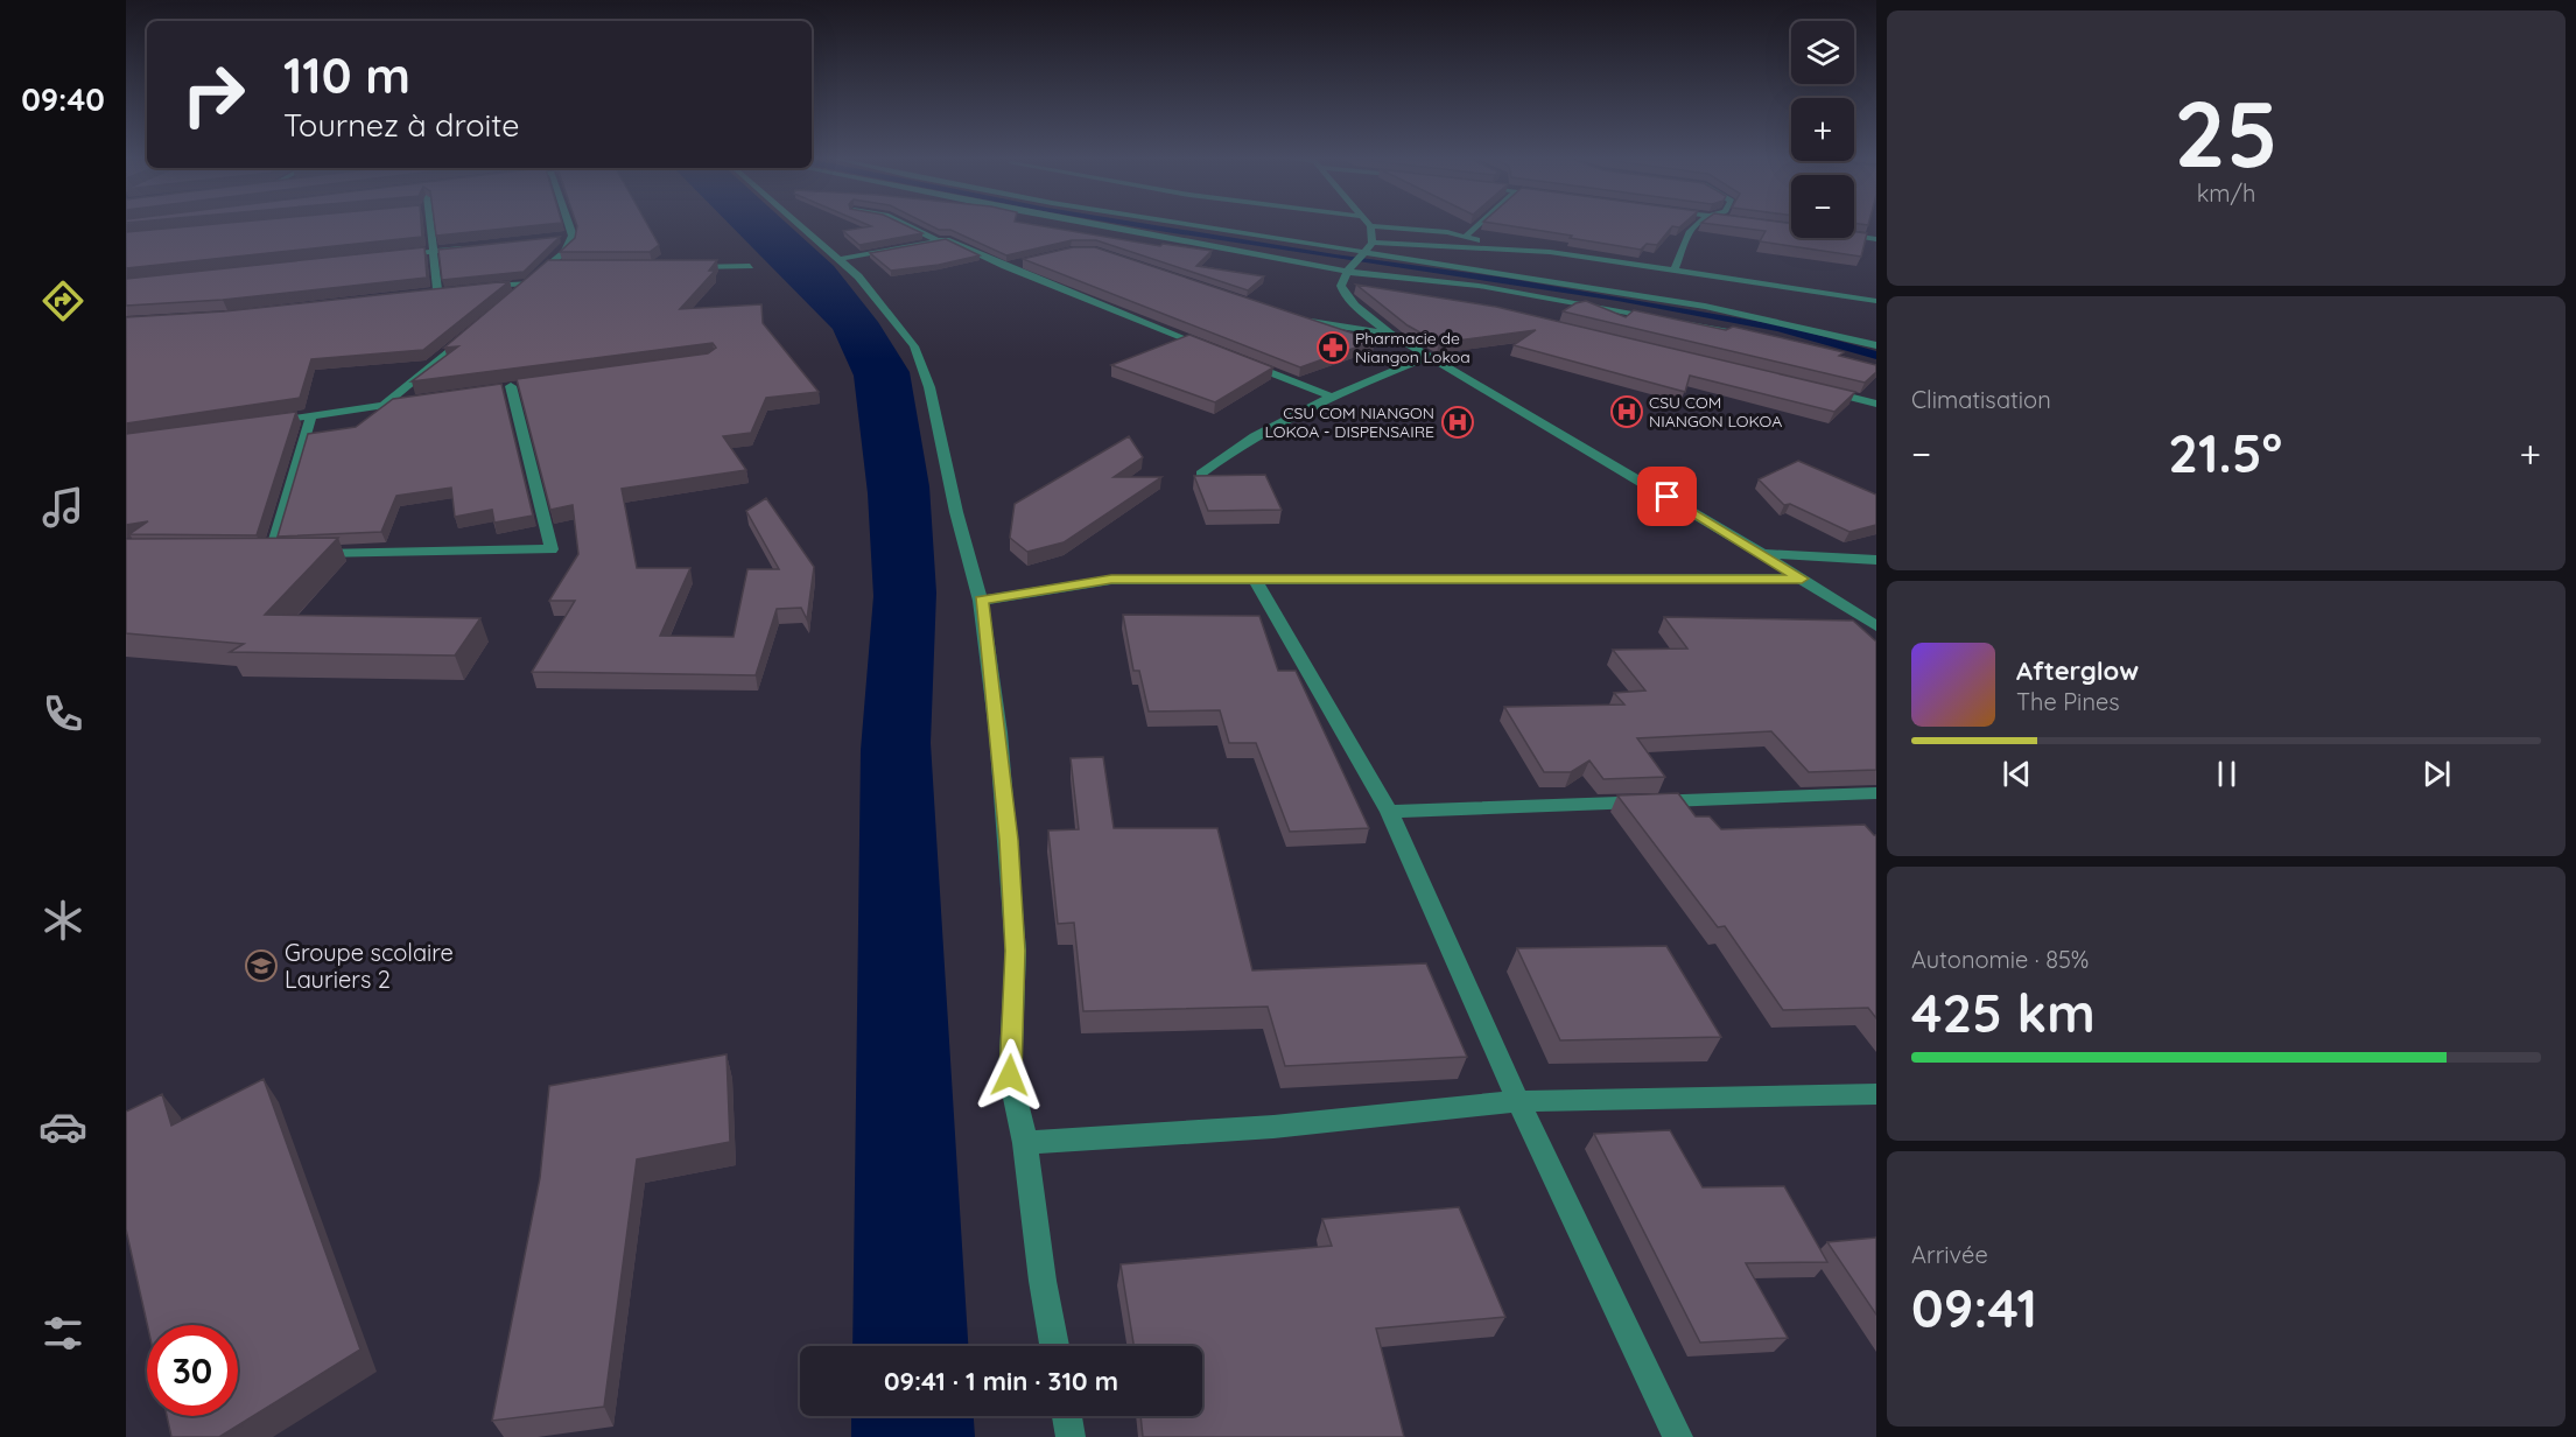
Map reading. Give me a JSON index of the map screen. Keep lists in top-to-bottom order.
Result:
{
  "places": {
    "pharmacy": ["Pharmacie de Niangon Lokoa"],
    "hospital": ["CSU COM NIANGON LOKOA", "CSU COM NIANGON LOKOA - DISPENSAIRE"],
    "school or university": ["Groupe scolaire Lauriers 2"]
  },
  "page": {
    "tabs": "09:40",
    "tile": [
      ["25", "km/h"],
      "Climatisation",
      ["Autonomie · 85%", "425 km"],
      ["Arrivée", "09:41"]
    ],
    "map_buttons": ["+", "−"],
    "turn": ["110 m", "Tournez à droite"],
    "heat": ["−", "21.5°", "+"],
    "song": ["Afterglow", "The Pines"],
    "limit": "30",
    "trip": "09:41 · 1 min · 310 m"
  }
}
